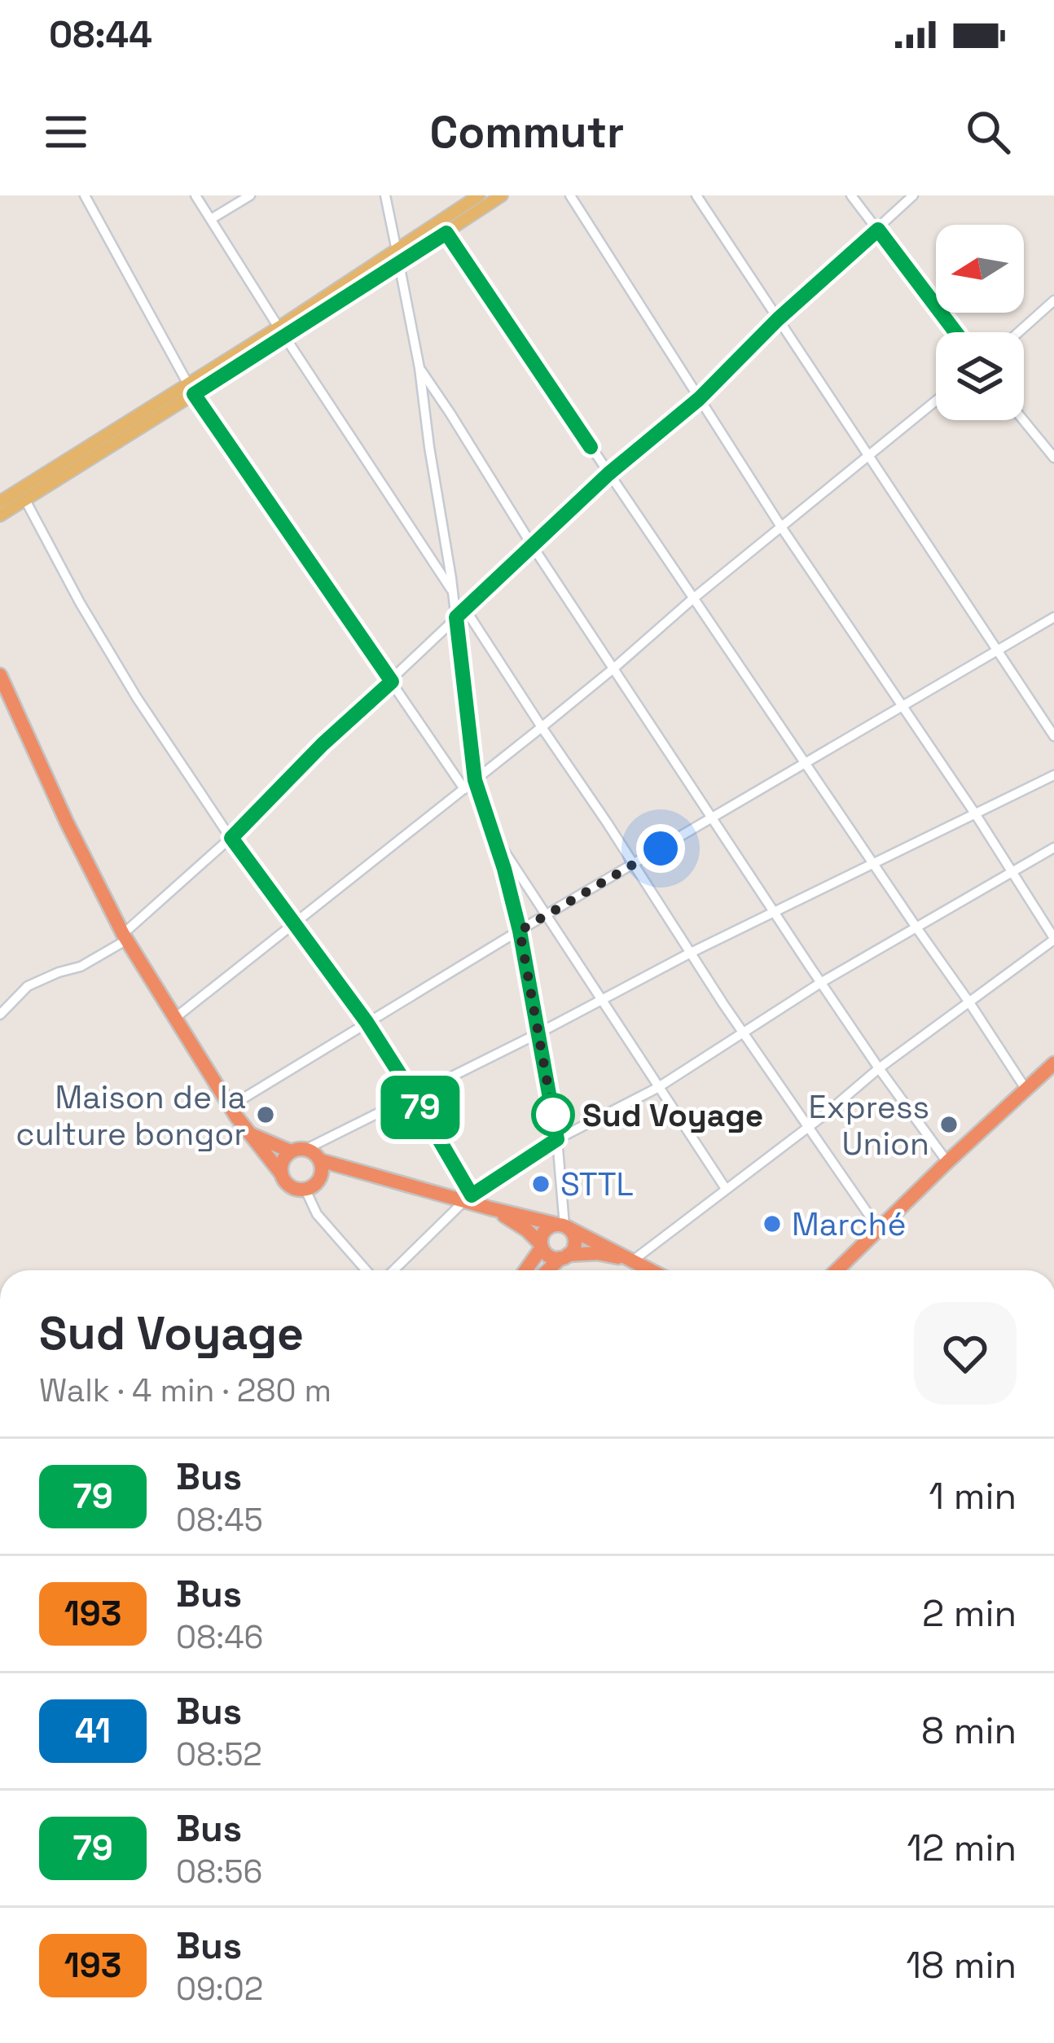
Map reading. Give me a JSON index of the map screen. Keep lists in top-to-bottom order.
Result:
{
  "places": [
    "Maison de la culture bongor",
    "Sud Voyage",
    "Express Union",
    "STTL",
    "Marché"
  ],
  "lines": ["bus line 79"],
  "north": "left",
  "page": {
    "status": "08:44",
    "header": "Commutr",
    "on_map": "79",
    "heading": ["Sud Voyage", "Walk · 4 min · 280 m"],
    "list": [
      {
        "mark": "79",
        "name": "Bus",
        "note": "08:45",
        "value": "1 min"
      },
      {
        "mark": "193",
        "name": "Bus",
        "note": "08:46",
        "value": "2 min"
      },
      {
        "mark": "41",
        "name": "Bus",
        "note": "08:52",
        "value": "8 min"
      },
      {
        "mark": "79",
        "name": "Bus",
        "note": "08:56",
        "value": "12 min"
      },
      {
        "mark": "193",
        "name": "Bus",
        "note": "09:02",
        "value": "18 min"
      }
    ]
  }
}
